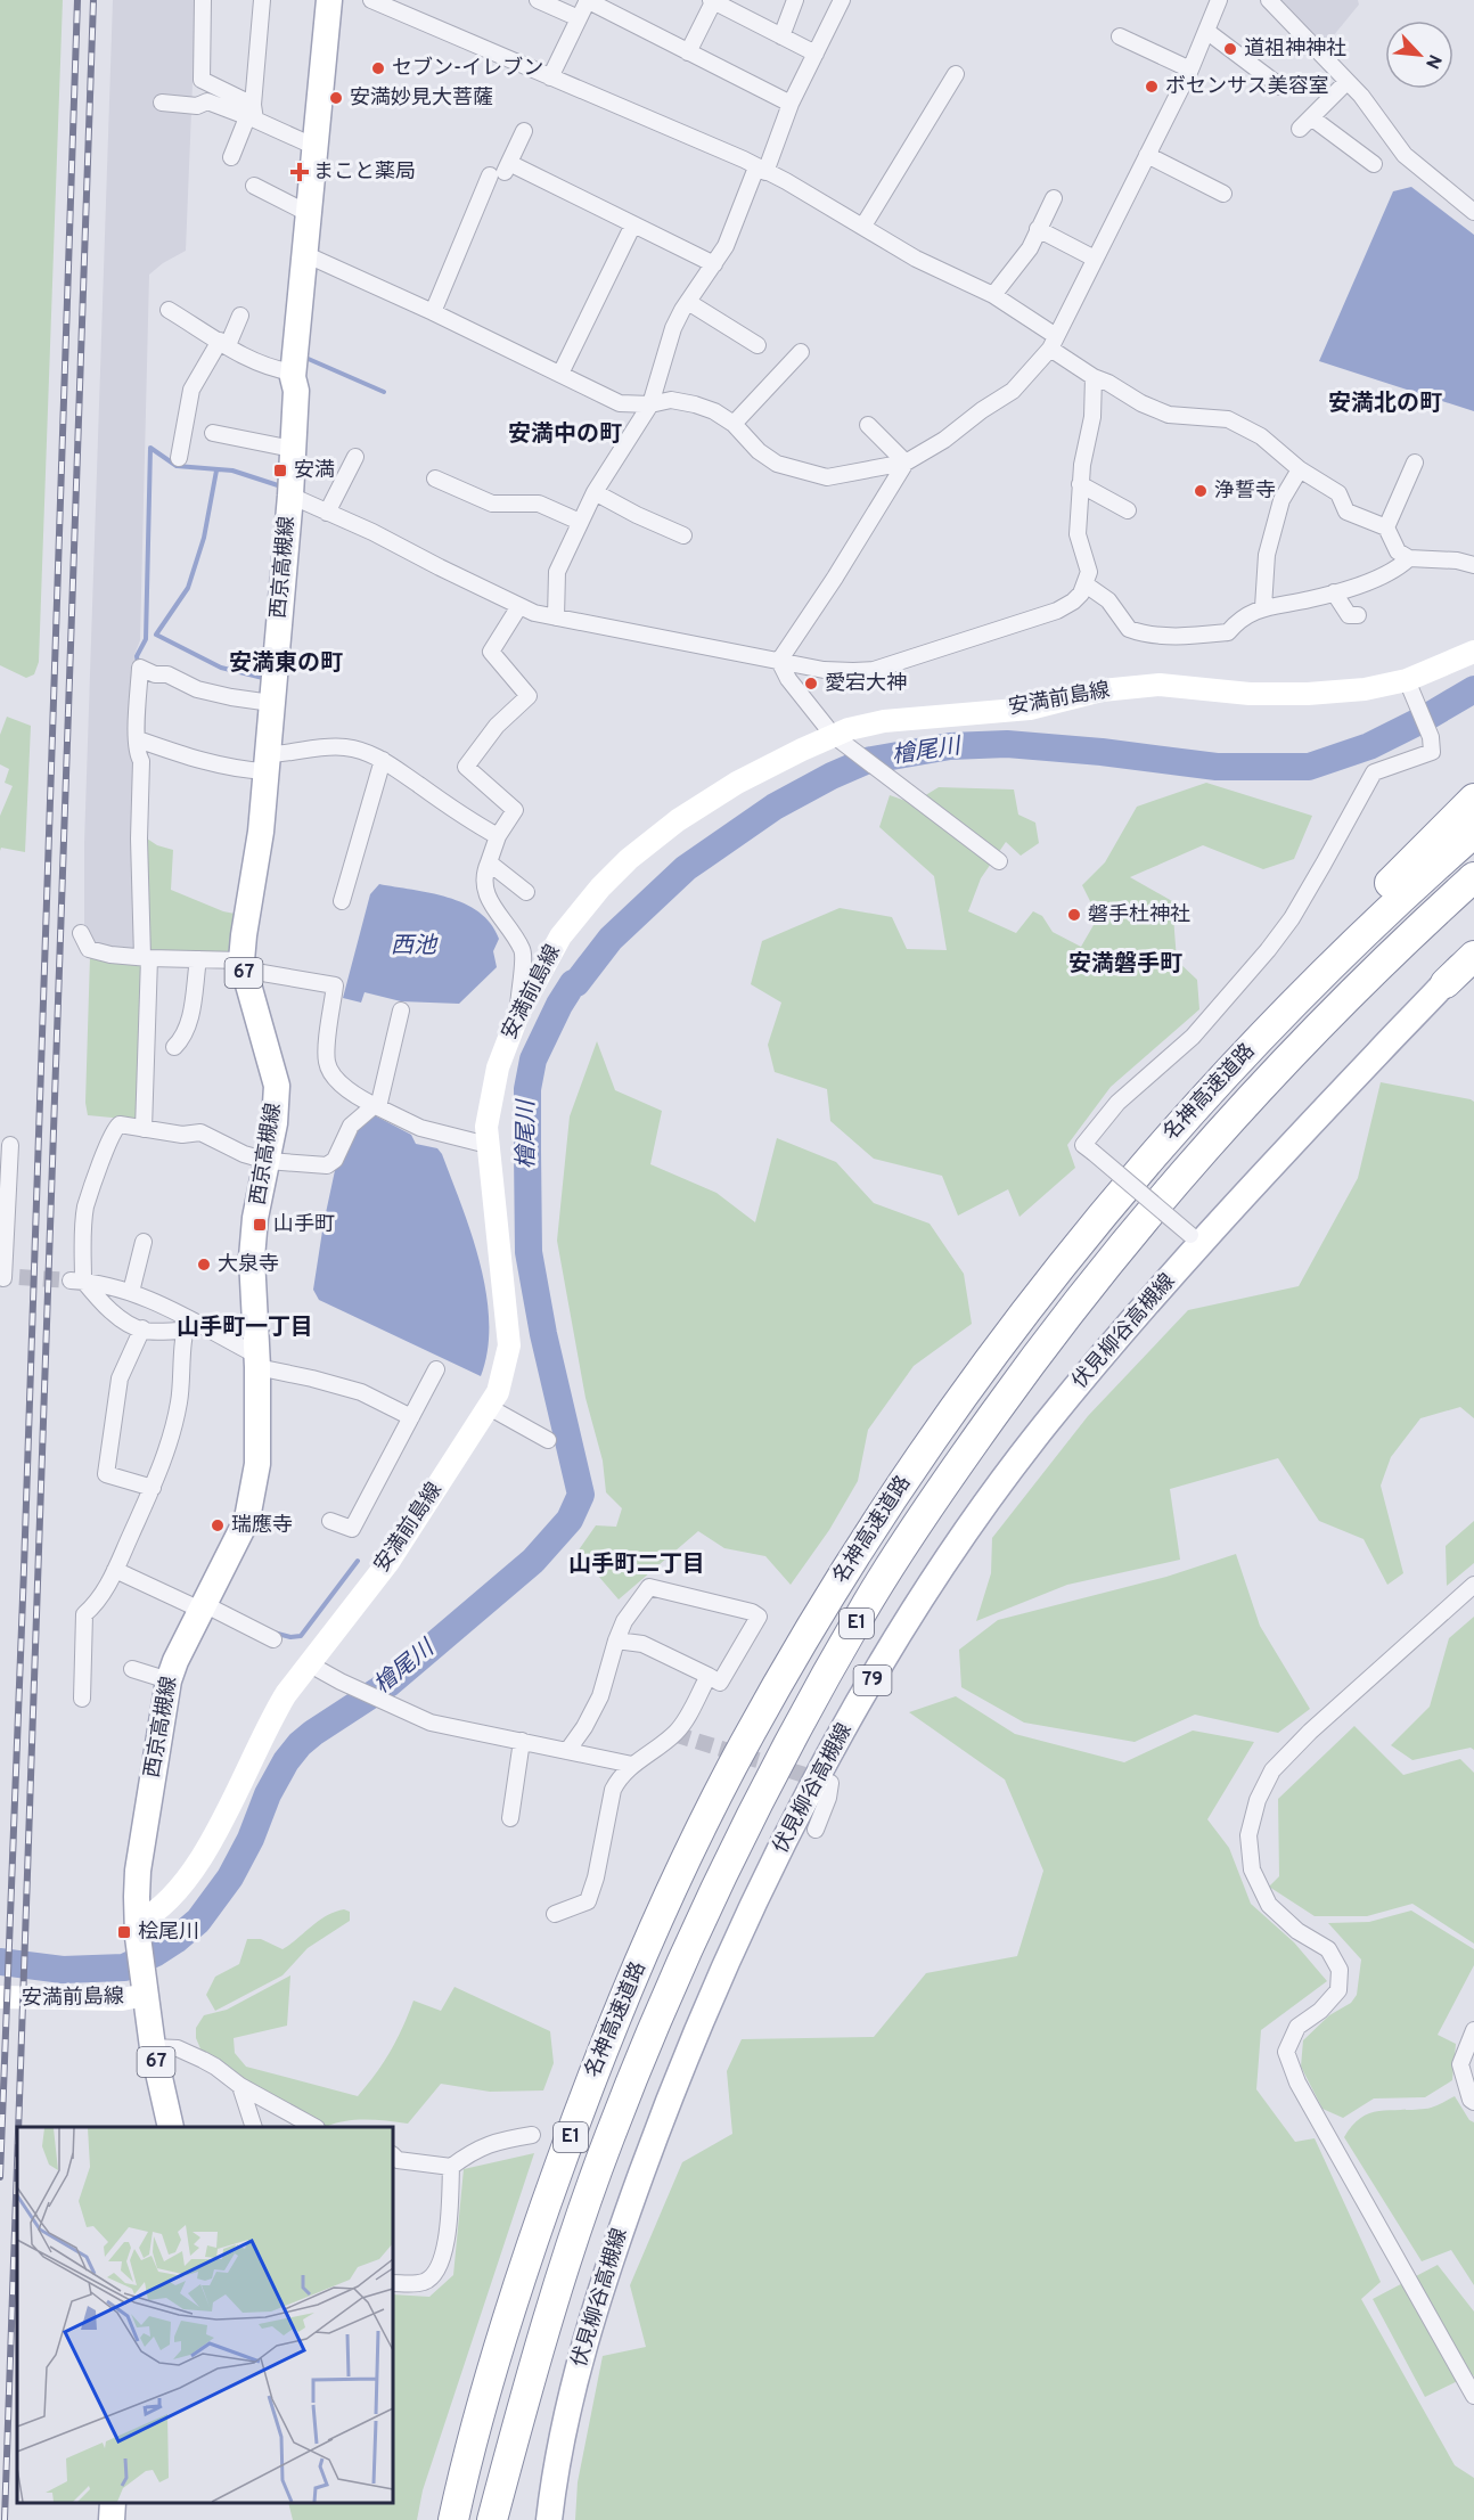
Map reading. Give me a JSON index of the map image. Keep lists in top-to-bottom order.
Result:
{
  "streets": {
    "highway": ["名神高速道路", "E1"],
    "main road": [
      "西京高槻線",
      "安満前島線",
      "67",
      "伏見柳谷高槻線",
      "79"
    ]
  },
  "crossings": [
    ["西京高槻線", "安満前島線"]
  ],
  "districts": [
    "安満北の町",
    "安満中の町",
    "安満東の町",
    "安満磐手町",
    "山手町一丁目",
    "山手町二丁目"
  ],
  "water": ["檜尾川", "西池"],
  "places": {
    "other": [
      "道祖神神社",
      "セブン-イレブン",
      "ボセンサス美容室",
      "安満妙見大菩薩",
      "浄誓寺",
      "愛宕大神",
      "磐手杜神社",
      "大泉寺",
      "瑞應寺"
    ],
    "health": ["まこと薬局"],
    "transit": ["安満", "山手町", "桧尾川"]
  },
  "north": "bottom right"
}
